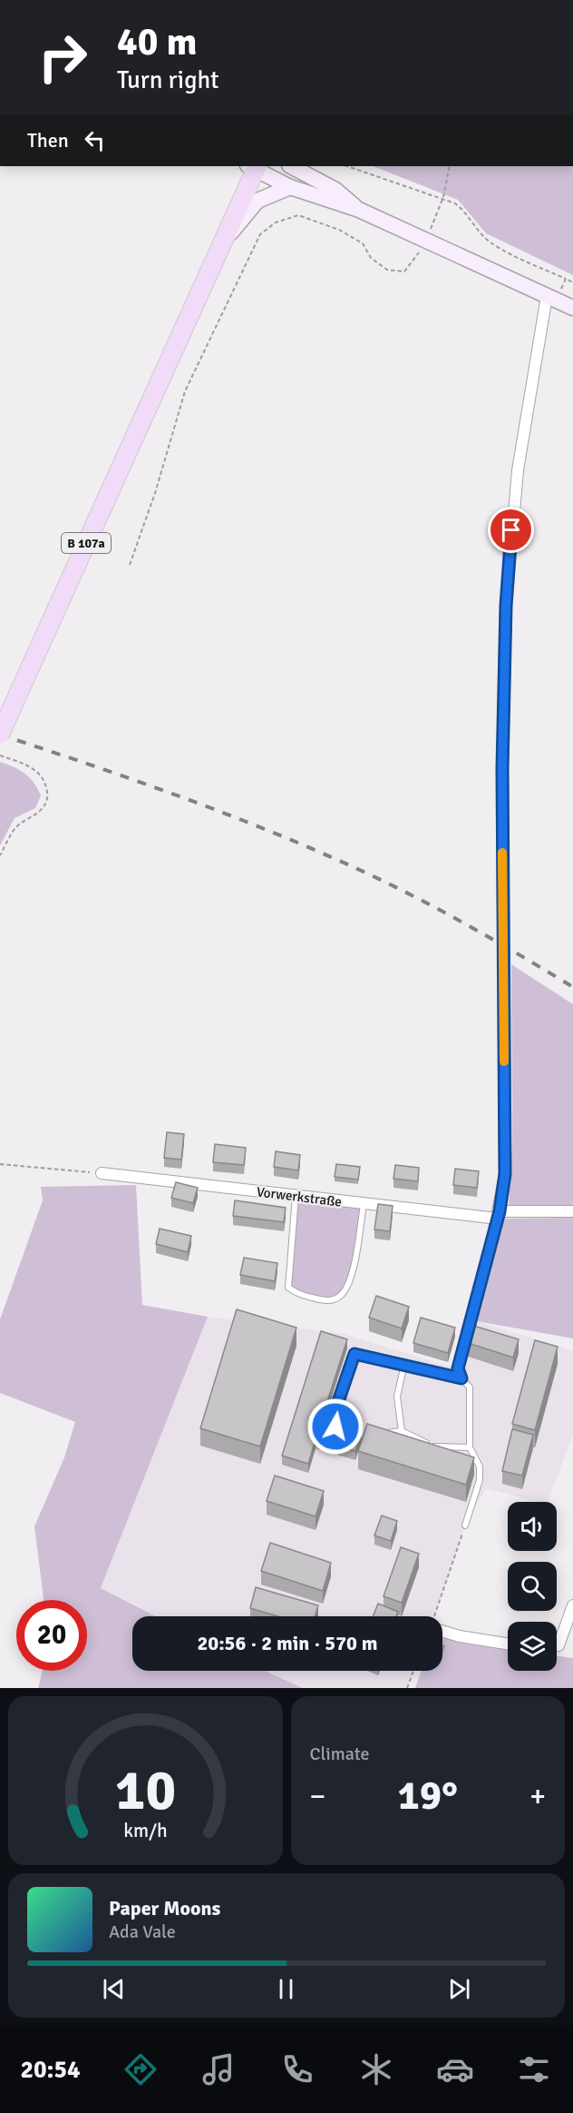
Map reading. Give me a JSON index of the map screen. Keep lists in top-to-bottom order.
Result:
{
  "streets": {
    "main road": ["B 107a"],
    "street": ["Vorwerkstraße"]
  },
  "page": {
    "turn": ["40 m", "Turn right"],
    "then": "Then",
    "limit": "20",
    "trip": "20:56 · 2 min · 570 m",
    "tile": "Climate",
    "heat": ["−", "19°", "+"],
    "song": ["Paper Moons", "Ada Vale"],
    "tabs": "20:54",
    "gauge": ["10", "km/h"]
  }
}
